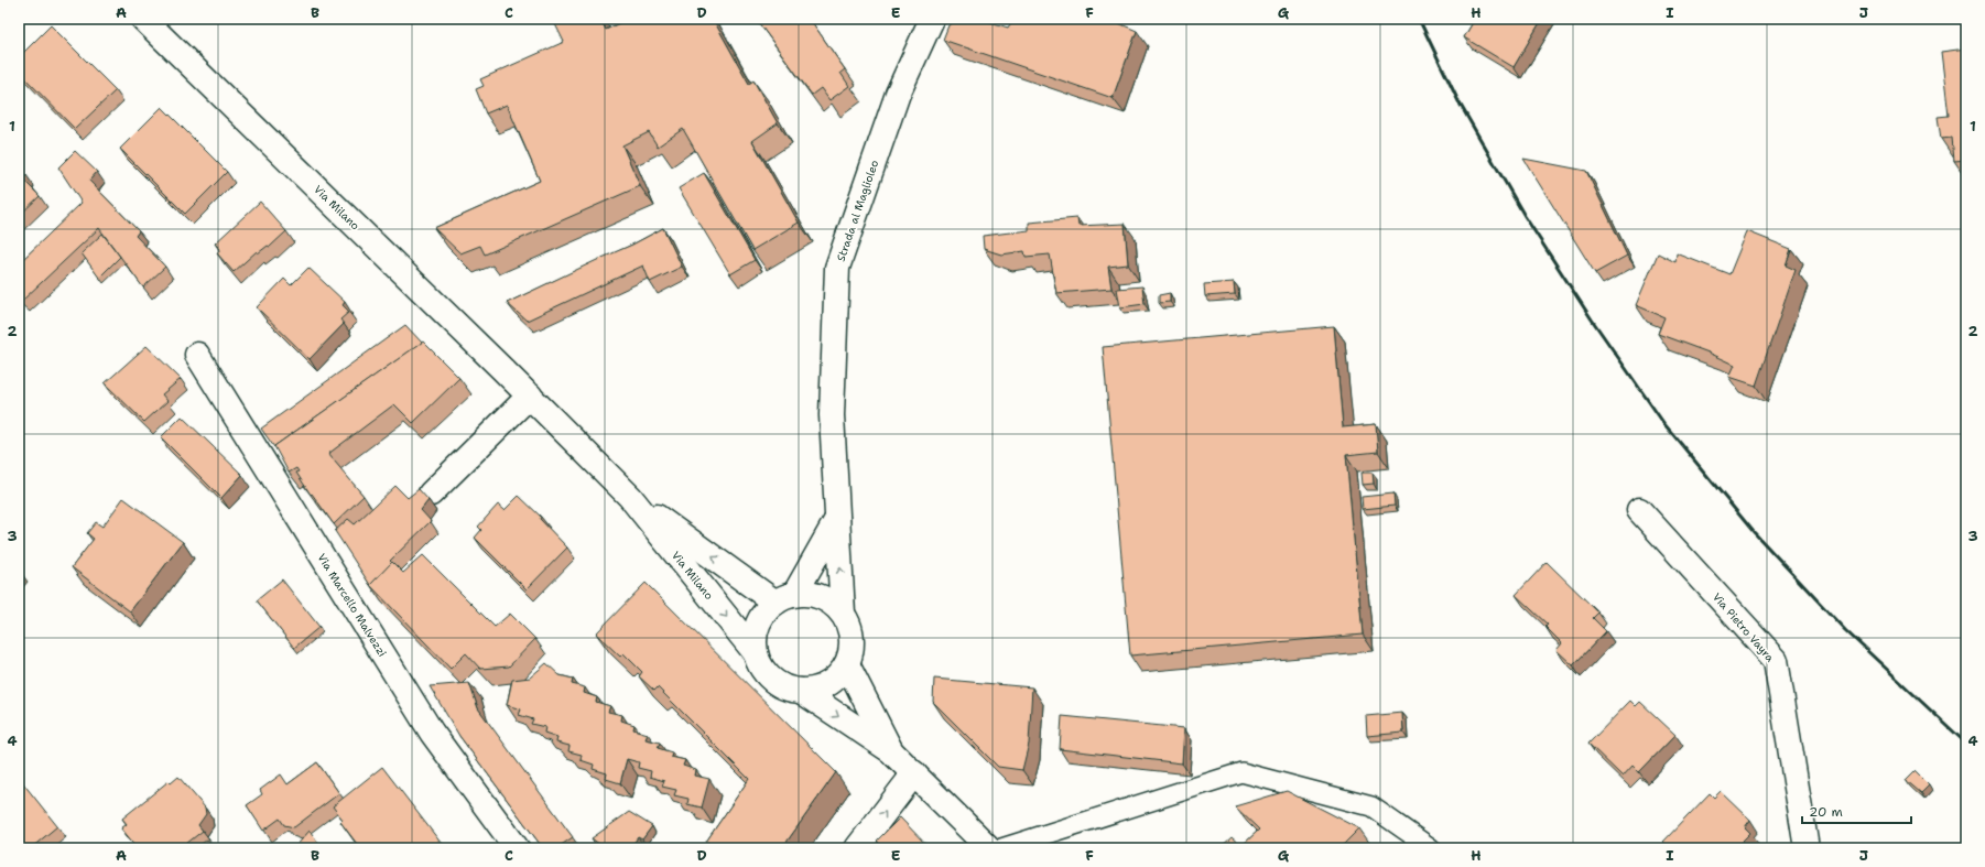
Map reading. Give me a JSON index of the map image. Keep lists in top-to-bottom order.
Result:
{
  "streets": {
    "street": [
      "Via Milano",
      "Strada al Maglioleo",
      "Via Marcello Malvezzi",
      "Via Pietro Vayra"
    ]
  },
  "crossings": [
    ["Via Milano", "Strada al Maglioleo"]
  ],
  "scale_bar": "20 m",
  "grid": {
    "columns": [
      "A",
      "B",
      "C",
      "D",
      "E",
      "F",
      "G",
      "H",
      "I",
      "J"
    ],
    "rows": [
      "1",
      "2",
      "3",
      "4"
    ]
  }
}
